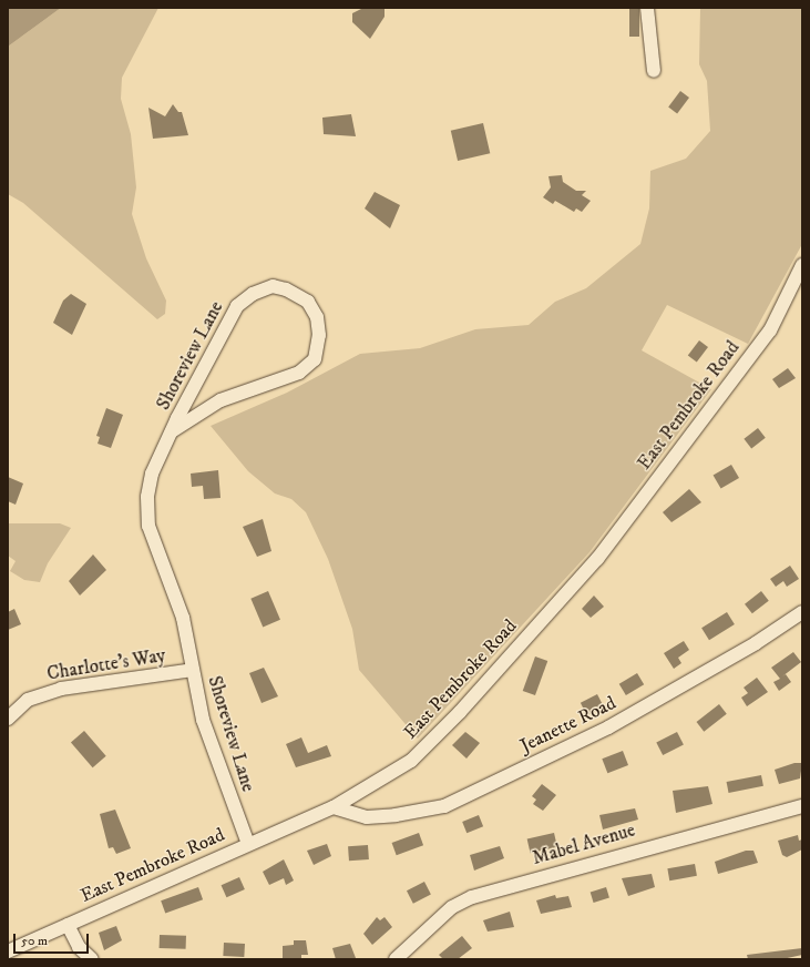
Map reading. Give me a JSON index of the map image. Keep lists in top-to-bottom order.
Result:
{
  "streets": {
    "street": [
      "Shoreview Lane",
      "East Pembroke Road",
      "Charlotte's Way",
      "Jeanette Road",
      "Mabel Avenue"
    ]
  },
  "crossings": [
    ["Shoreview Lane", "East Pembroke Road"],
    ["Shoreview Lane", "Charlotte's Way"],
    ["East Pembroke Road", "Jeanette Road"]
  ],
  "scale_bar": "50 m"
}
